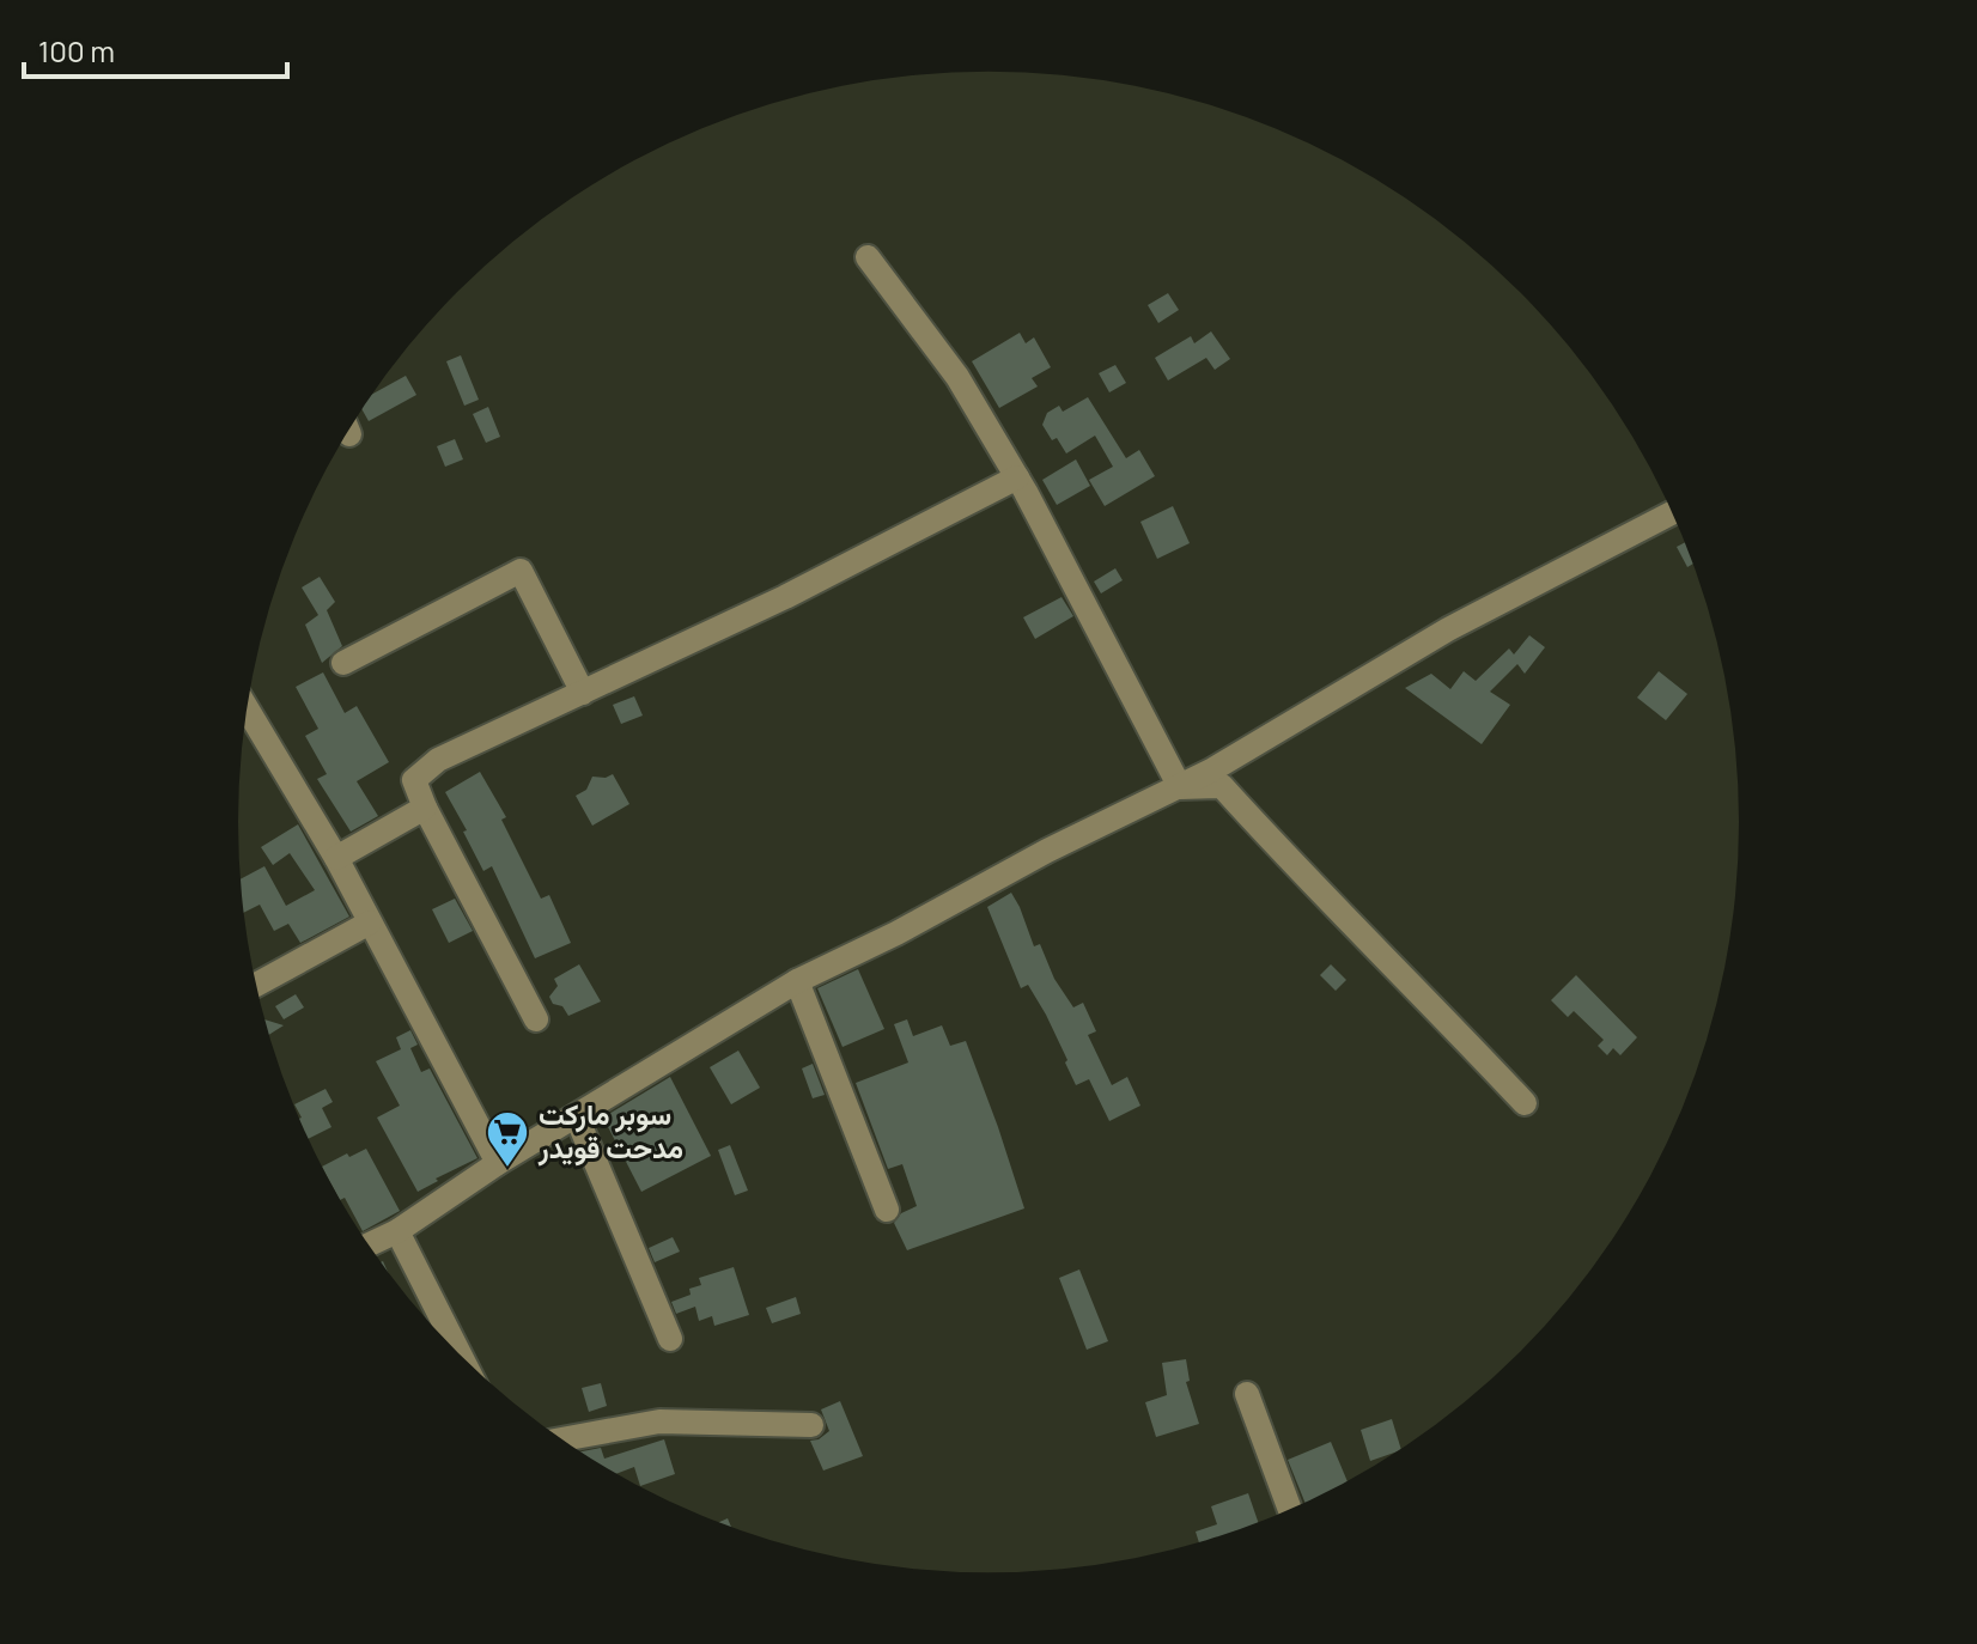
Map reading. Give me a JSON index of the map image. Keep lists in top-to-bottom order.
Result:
{
  "places": {
    "supermarket": ["سوبر ماركت مدحت قويدر"]
  },
  "scale_bar": "100 m"
}
